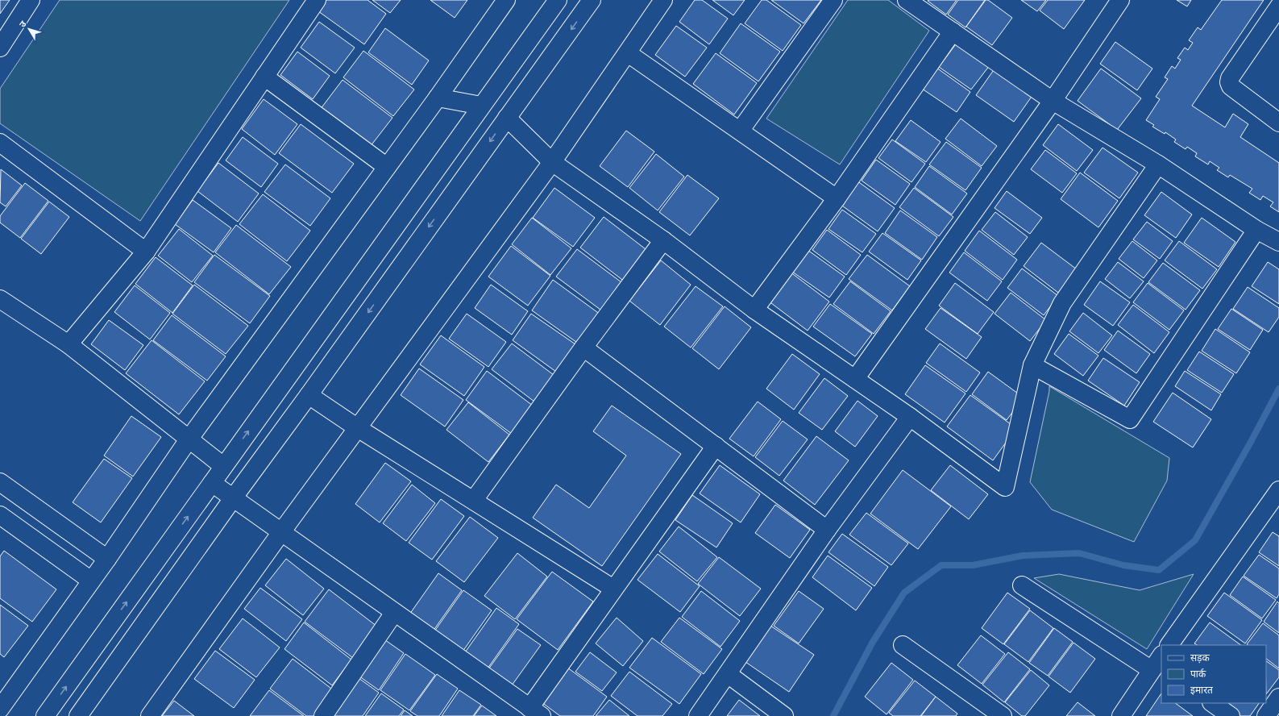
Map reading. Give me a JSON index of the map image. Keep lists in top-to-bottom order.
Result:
{
  "legend": ["सड़क", "पार्क", "इमारत"],
  "north": "top left"
}
